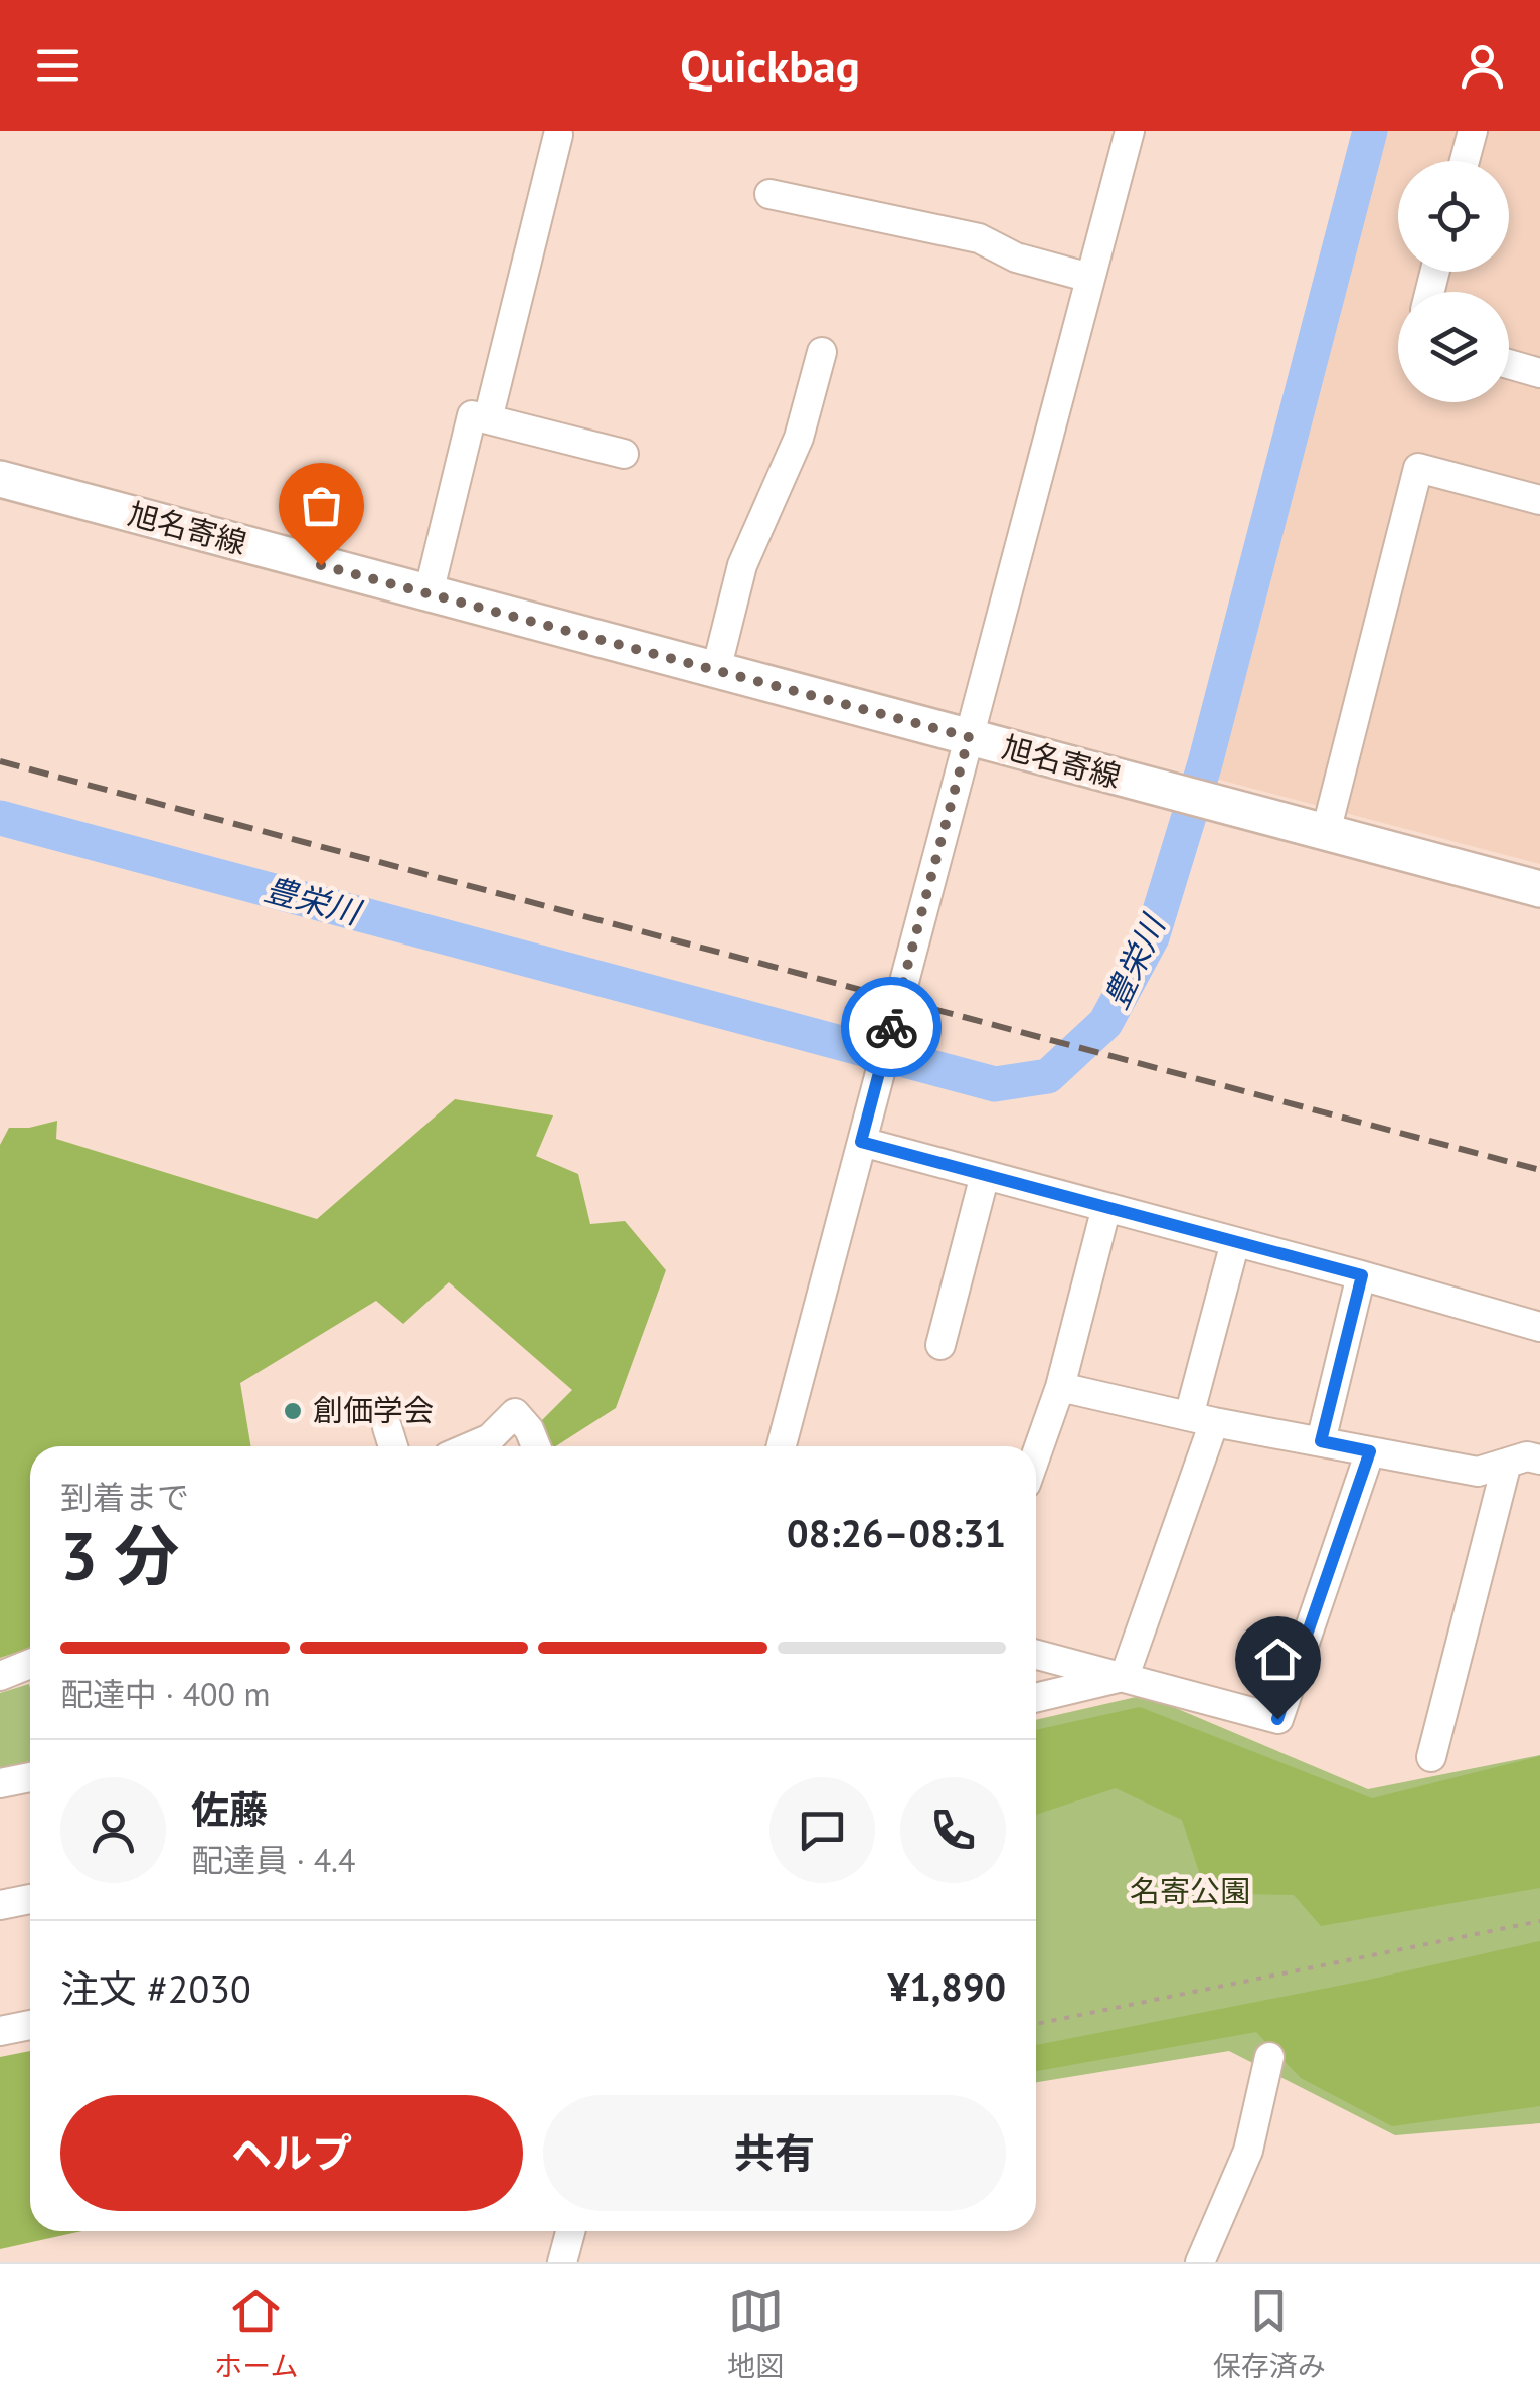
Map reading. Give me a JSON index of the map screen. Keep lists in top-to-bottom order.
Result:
{
  "streets": {
    "main road": ["旭名寄線"]
  },
  "water": ["豊栄川"],
  "parks": ["名寄公園"],
  "places": ["創価学会"],
  "page": {
    "header": "Quickbag",
    "heading": ["3 分", "到着まで", "08:26–08:31"],
    "panel": [
      "佐藤",
      "配達員 · 4.4",
      "注文 #2030",
      "¥1,890"
    ],
    "bar": "配達中 · 400 m",
    "buttons": ["ヘルプ", "共有"],
    "tabs": ["ホーム", "地図", "保存済み"]
  }
}
